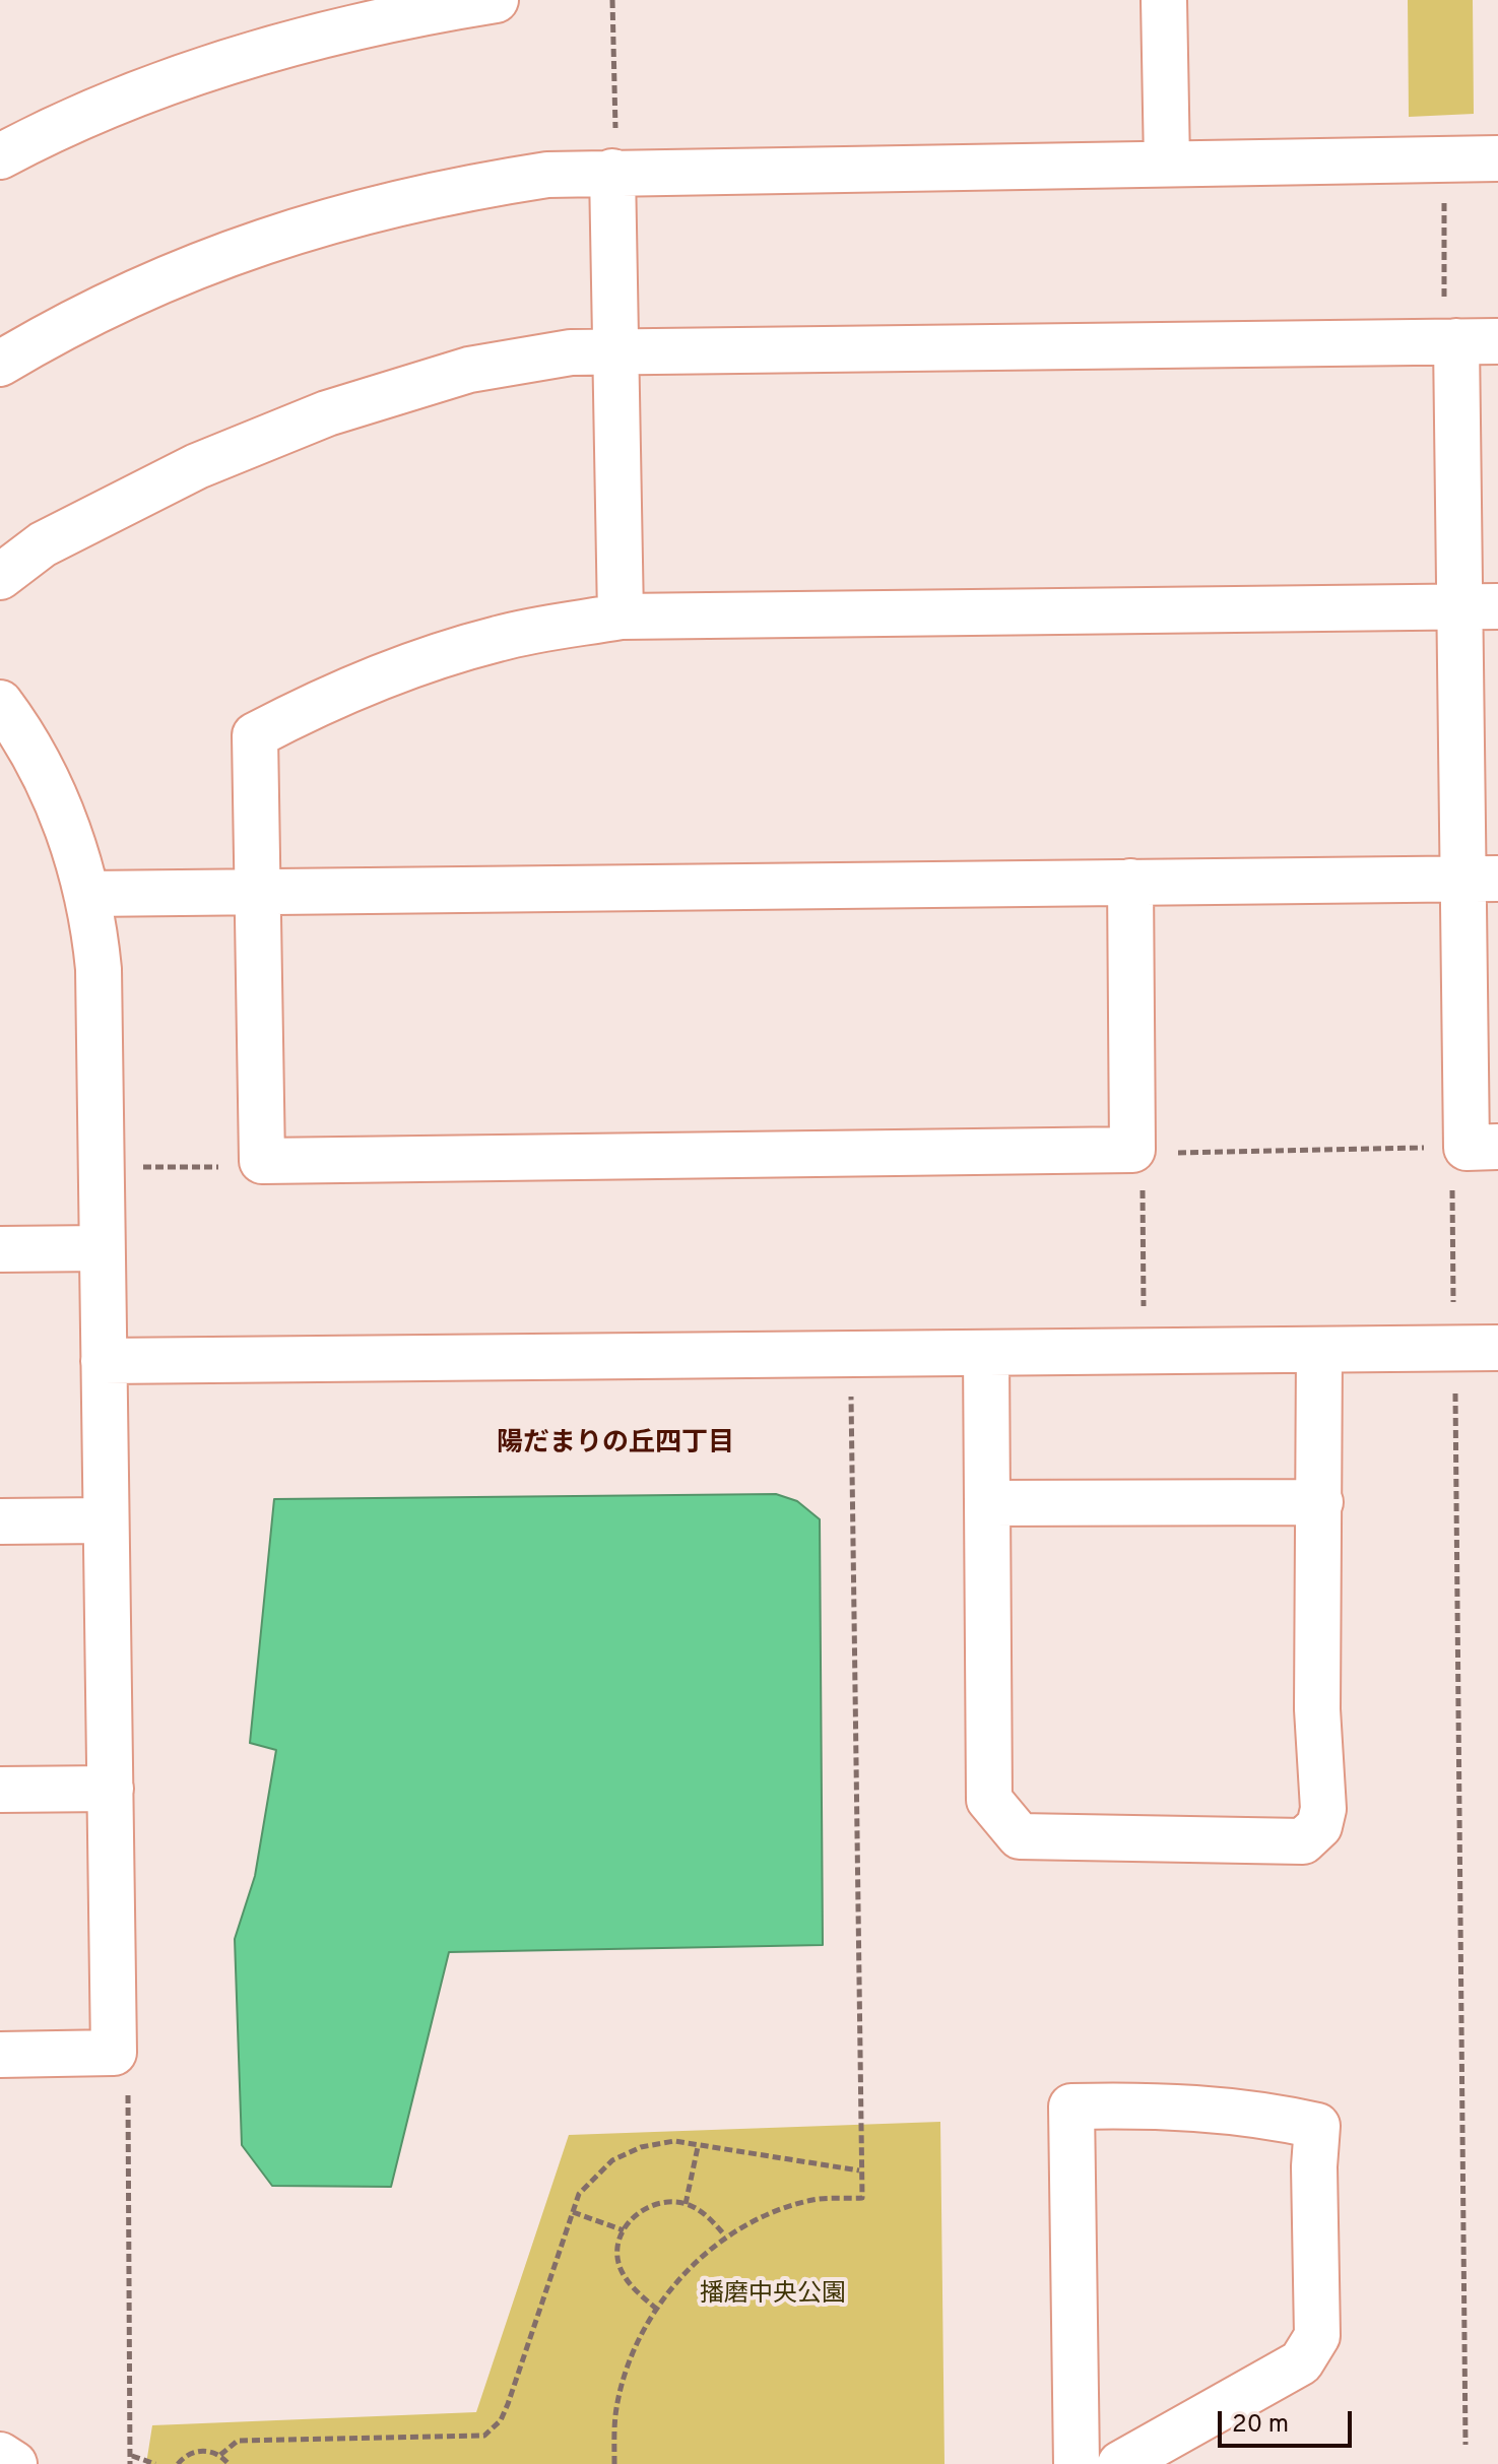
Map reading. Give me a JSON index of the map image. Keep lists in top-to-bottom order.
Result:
{
  "districts": ["陽だまりの丘四丁目"],
  "parks": ["播磨中央公園"],
  "scale_bar": "20 m"
}
